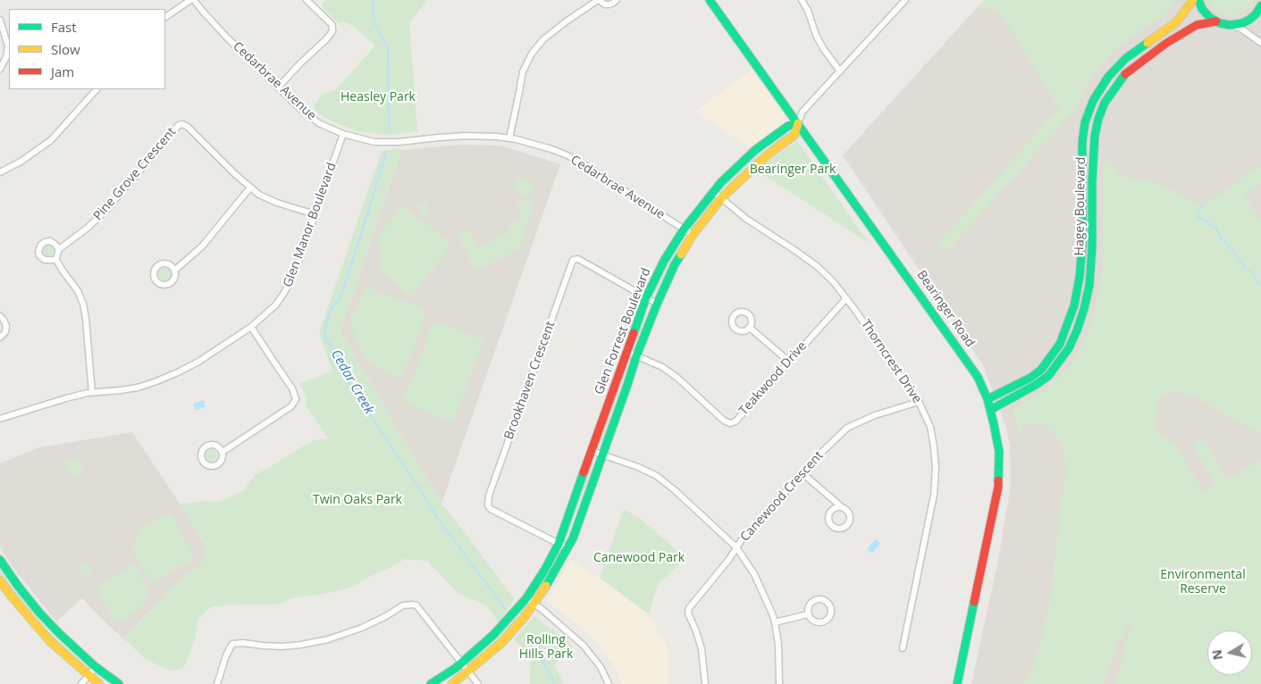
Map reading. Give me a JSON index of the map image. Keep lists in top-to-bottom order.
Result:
{
  "streets": {
    "street": [
      "Cedarbrae Avenue",
      "Pine Grove Crescent",
      "Hagey Boulevard",
      "Glen Manor Boulevard",
      "Bearinger Road",
      "Glen Forrest Boulevard",
      "Thorncrest Drive",
      "Teakwood Drive",
      "Brookhaven Crescent",
      "Canewood Crescent"
    ]
  },
  "crossings": [
    ["Cedarbrae Avenue", "Glen Manor Boulevard"],
    ["Cedarbrae Avenue", "Glen Forrest Boulevard"],
    ["Pine Grove Crescent", "Glen Manor Boulevard"],
    ["Hagey Boulevard", "Bearinger Road"],
    ["Bearinger Road", "Glen Forrest Boulevard"],
    ["Glen Forrest Boulevard", "Thorncrest Drive"],
    ["Glen Forrest Boulevard", "Teakwood Drive"],
    ["Glen Forrest Boulevard", "Brookhaven Crescent"],
    ["Thorncrest Drive", "Teakwood Drive"],
    ["Thorncrest Drive", "Canewood Crescent"]
  ],
  "water": ["Cedar Creek"],
  "parks": [
    "Heasley Park",
    "Bearinger Park",
    "Twin Oaks Park",
    "Canewood Park",
    "Environmental Reserve",
    "Rolling Hills Park"
  ],
  "legend": ["Fast", "Slow", "Jam"],
  "north": "left"
}
